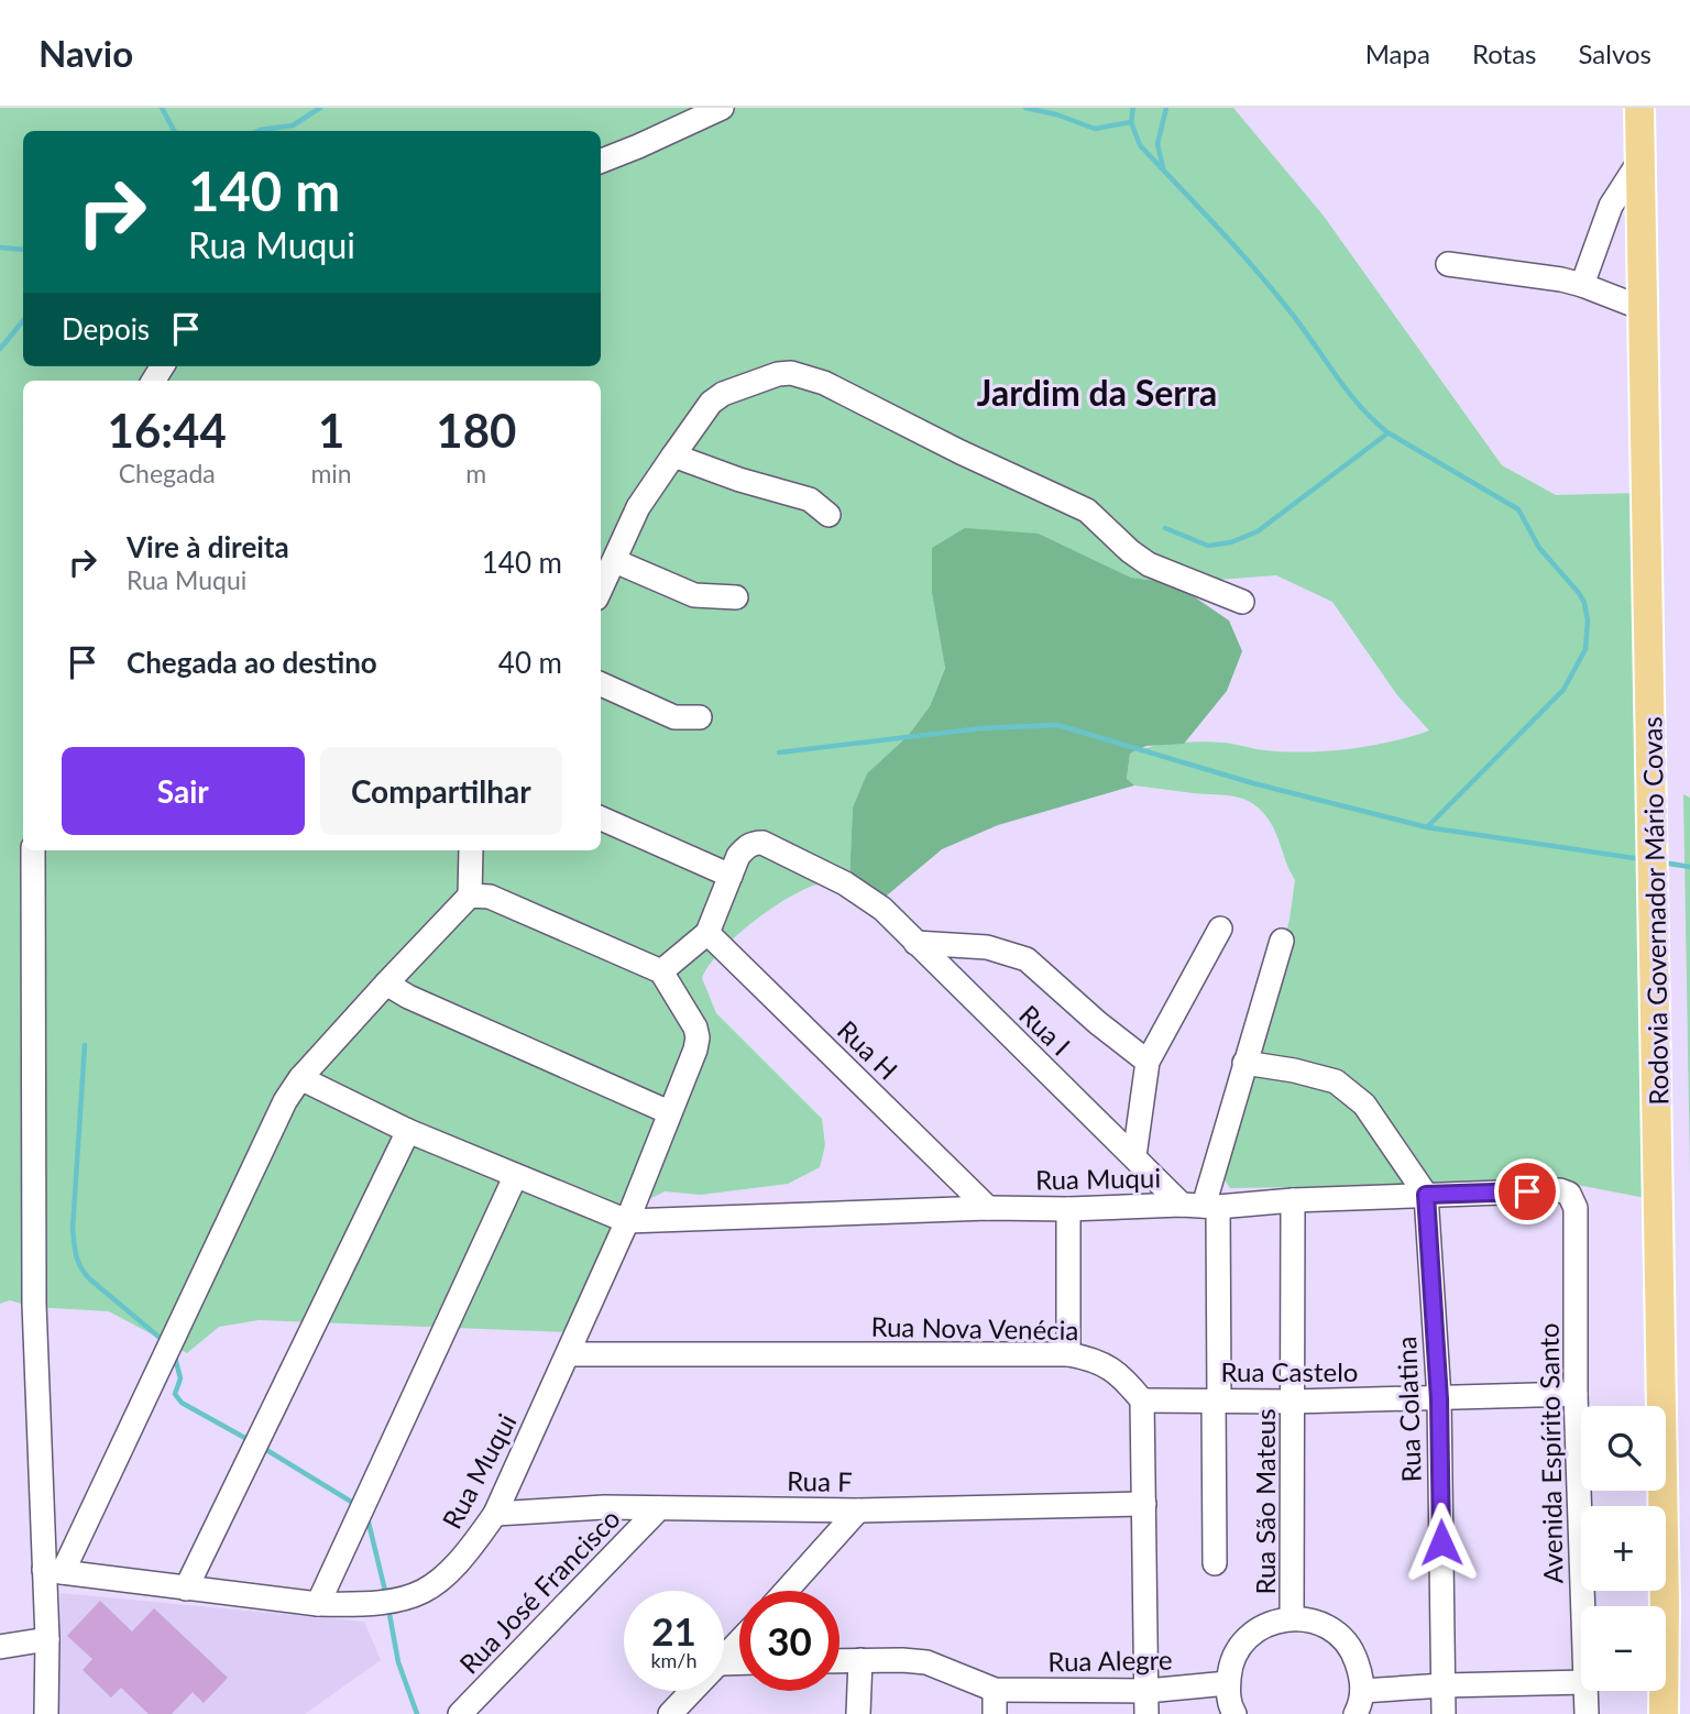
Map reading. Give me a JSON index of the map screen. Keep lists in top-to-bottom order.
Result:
{
  "streets": {
    "main road": ["Rodovia Governador Mário Covas"],
    "street": [
      "Rua I",
      "Rua H",
      "Rua Muqui",
      "Rua Nova Venécia",
      "Rua Castelo",
      "Rua Colatina",
      "Avenida Espírito Santo",
      "Rua F",
      "Rua São Mateus",
      "Rua José Francisco",
      "Rua Alegre"
    ]
  },
  "crossings": [
    ["Rua I", "Rua Muqui"],
    ["Rua H", "Rua Muqui"],
    ["Rua Muqui", "Rua Nova Venécia"],
    ["Rua Muqui", "Rua Colatina"],
    ["Rua Muqui", "Avenida Espírito Santo"],
    ["Rua Muqui", "Rua F"],
    ["Rua Muqui", "Rua São Mateus"],
    ["Rua Nova Venécia", "Rua Castelo"],
    ["Rua Castelo", "Rua Colatina"],
    ["Rua Castelo", "Avenida Espírito Santo"],
    ["Rua Castelo", "Rua São Mateus"],
    ["Rua F", "Rua José Francisco"]
  ],
  "districts": ["Jardim da Serra"],
  "page": {
    "header": "Navio",
    "nav": ["Mapa", "Rotas", "Salvos"],
    "turn": ["140 m", "Rua Muqui"],
    "then": "Depois",
    "eta": [
      "16:44",
      "Chegada",
      "1",
      "min",
      "180",
      "m"
    ],
    "list": [
      {
        "name": "Vire à direita",
        "note": "Rua Muqui",
        "value": "140 m"
      },
      {
        "name": "Chegada ao destino",
        "value": "40 m"
      }
    ],
    "buttons": ["Sair", "Compartilhar"],
    "map_buttons": ["+", "−"],
    "speed": "21 km/h",
    "limit": "30"
  }
}
